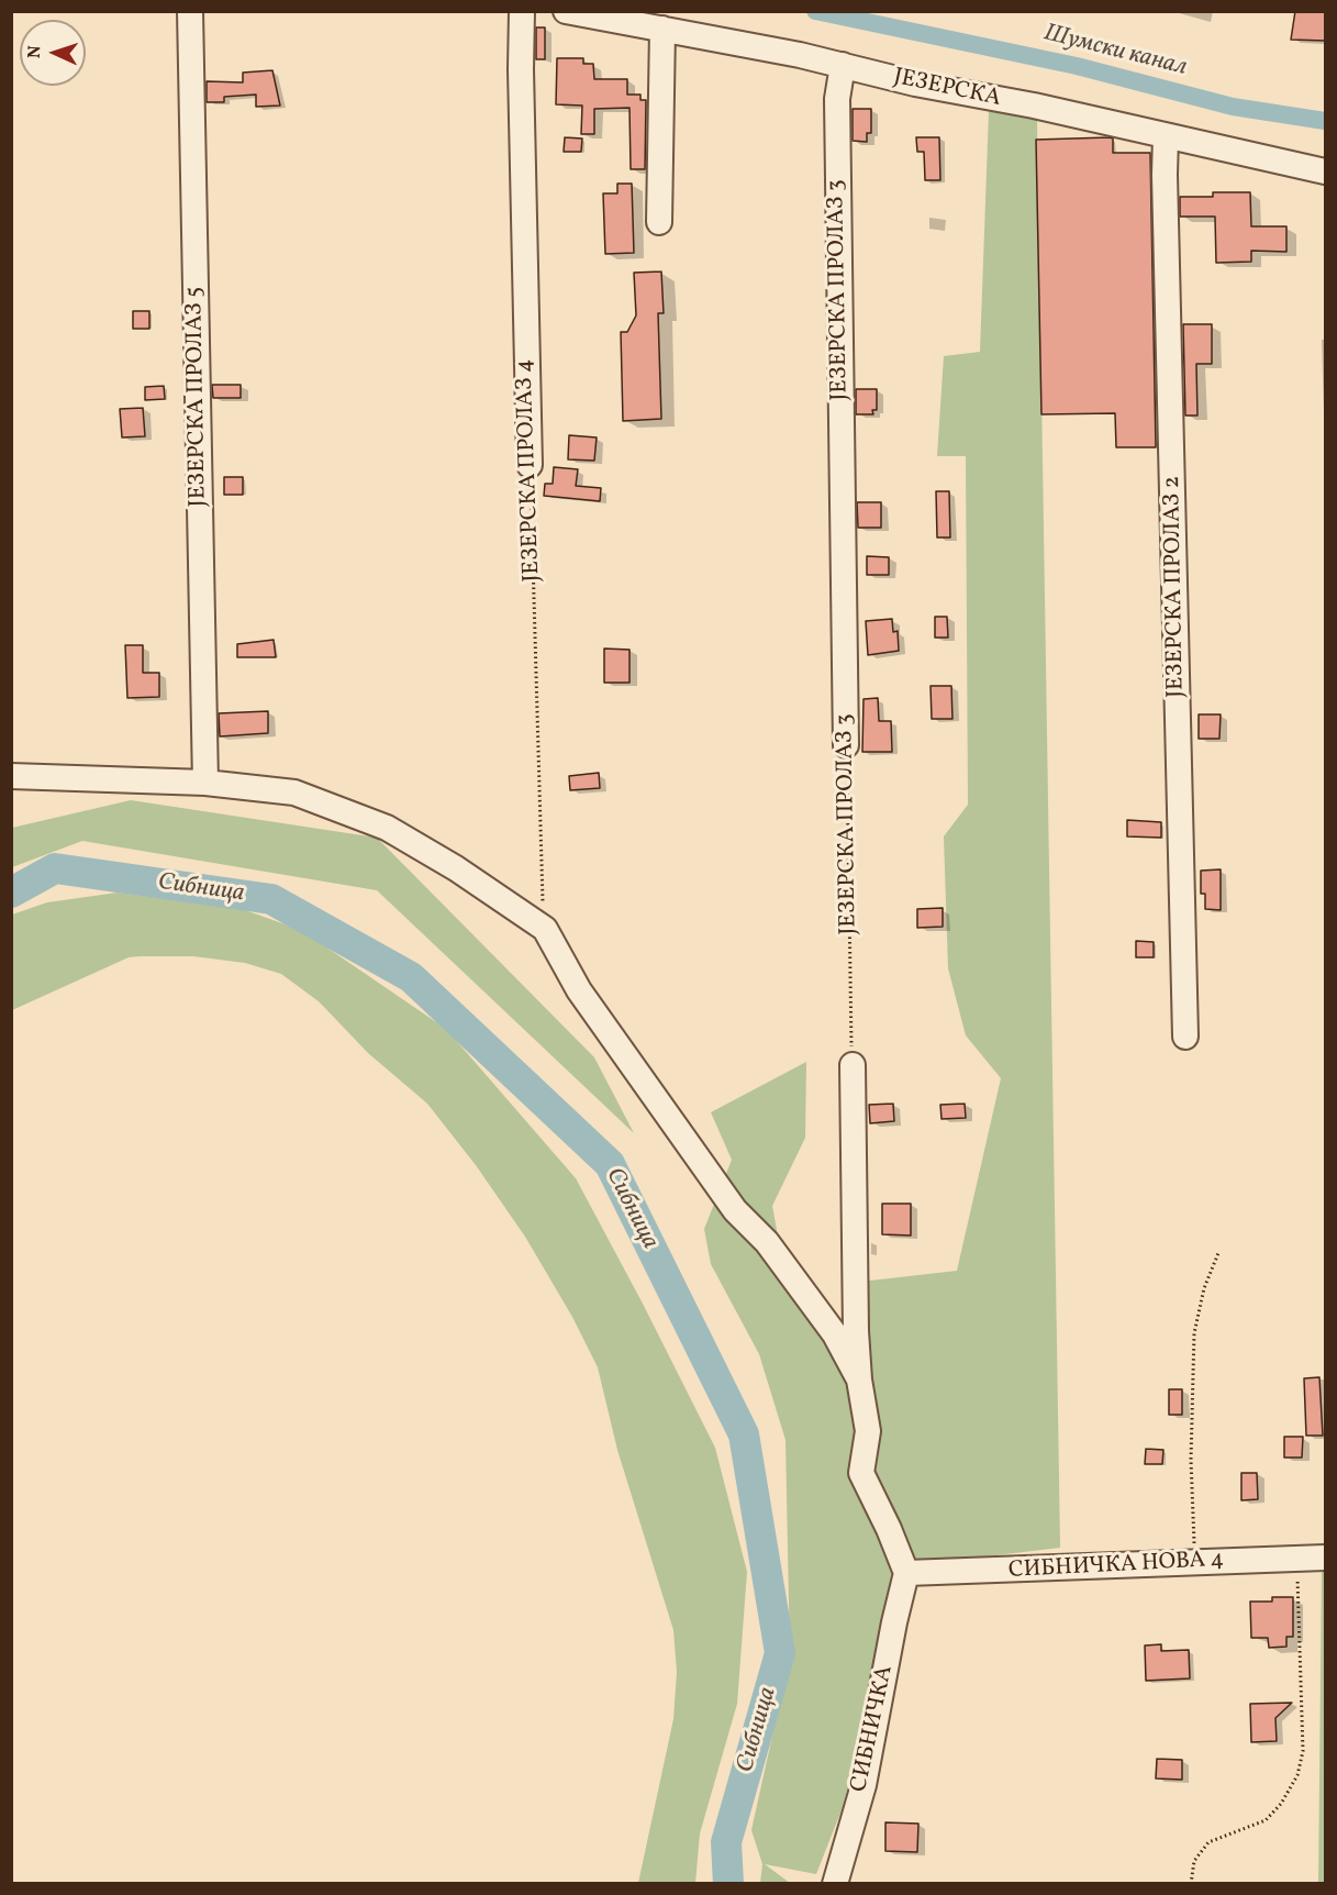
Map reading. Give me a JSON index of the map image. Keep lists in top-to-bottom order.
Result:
{
  "streets": {
    "street": [
      "ЈЕЗЕРСКА",
      "ЈЕЗЕРСКА ПРОЛАЗ 3",
      "ЈЕЗЕРСКА ПРОЛАЗ 5",
      "ЈЕЗЕРСКА ПРОЛАЗ 4",
      "ЈЕЗЕРСКА ПРОЛАЗ 2",
      "СИБНИЧКА НОВА 4",
      "СИБНИЧКА"
    ]
  },
  "crossings": [
    ["ЈЕЗЕРСКА", "ЈЕЗЕРСКА ПРОЛАЗ 3"],
    ["ЈЕЗЕРСКА", "ЈЕЗЕРСКА ПРОЛАЗ 2"],
    ["СИБНИЧКА НОВА 4", "СИБНИЧКА"]
  ],
  "water": ["Шумски канал", "Сибница"],
  "north": "left"
}
